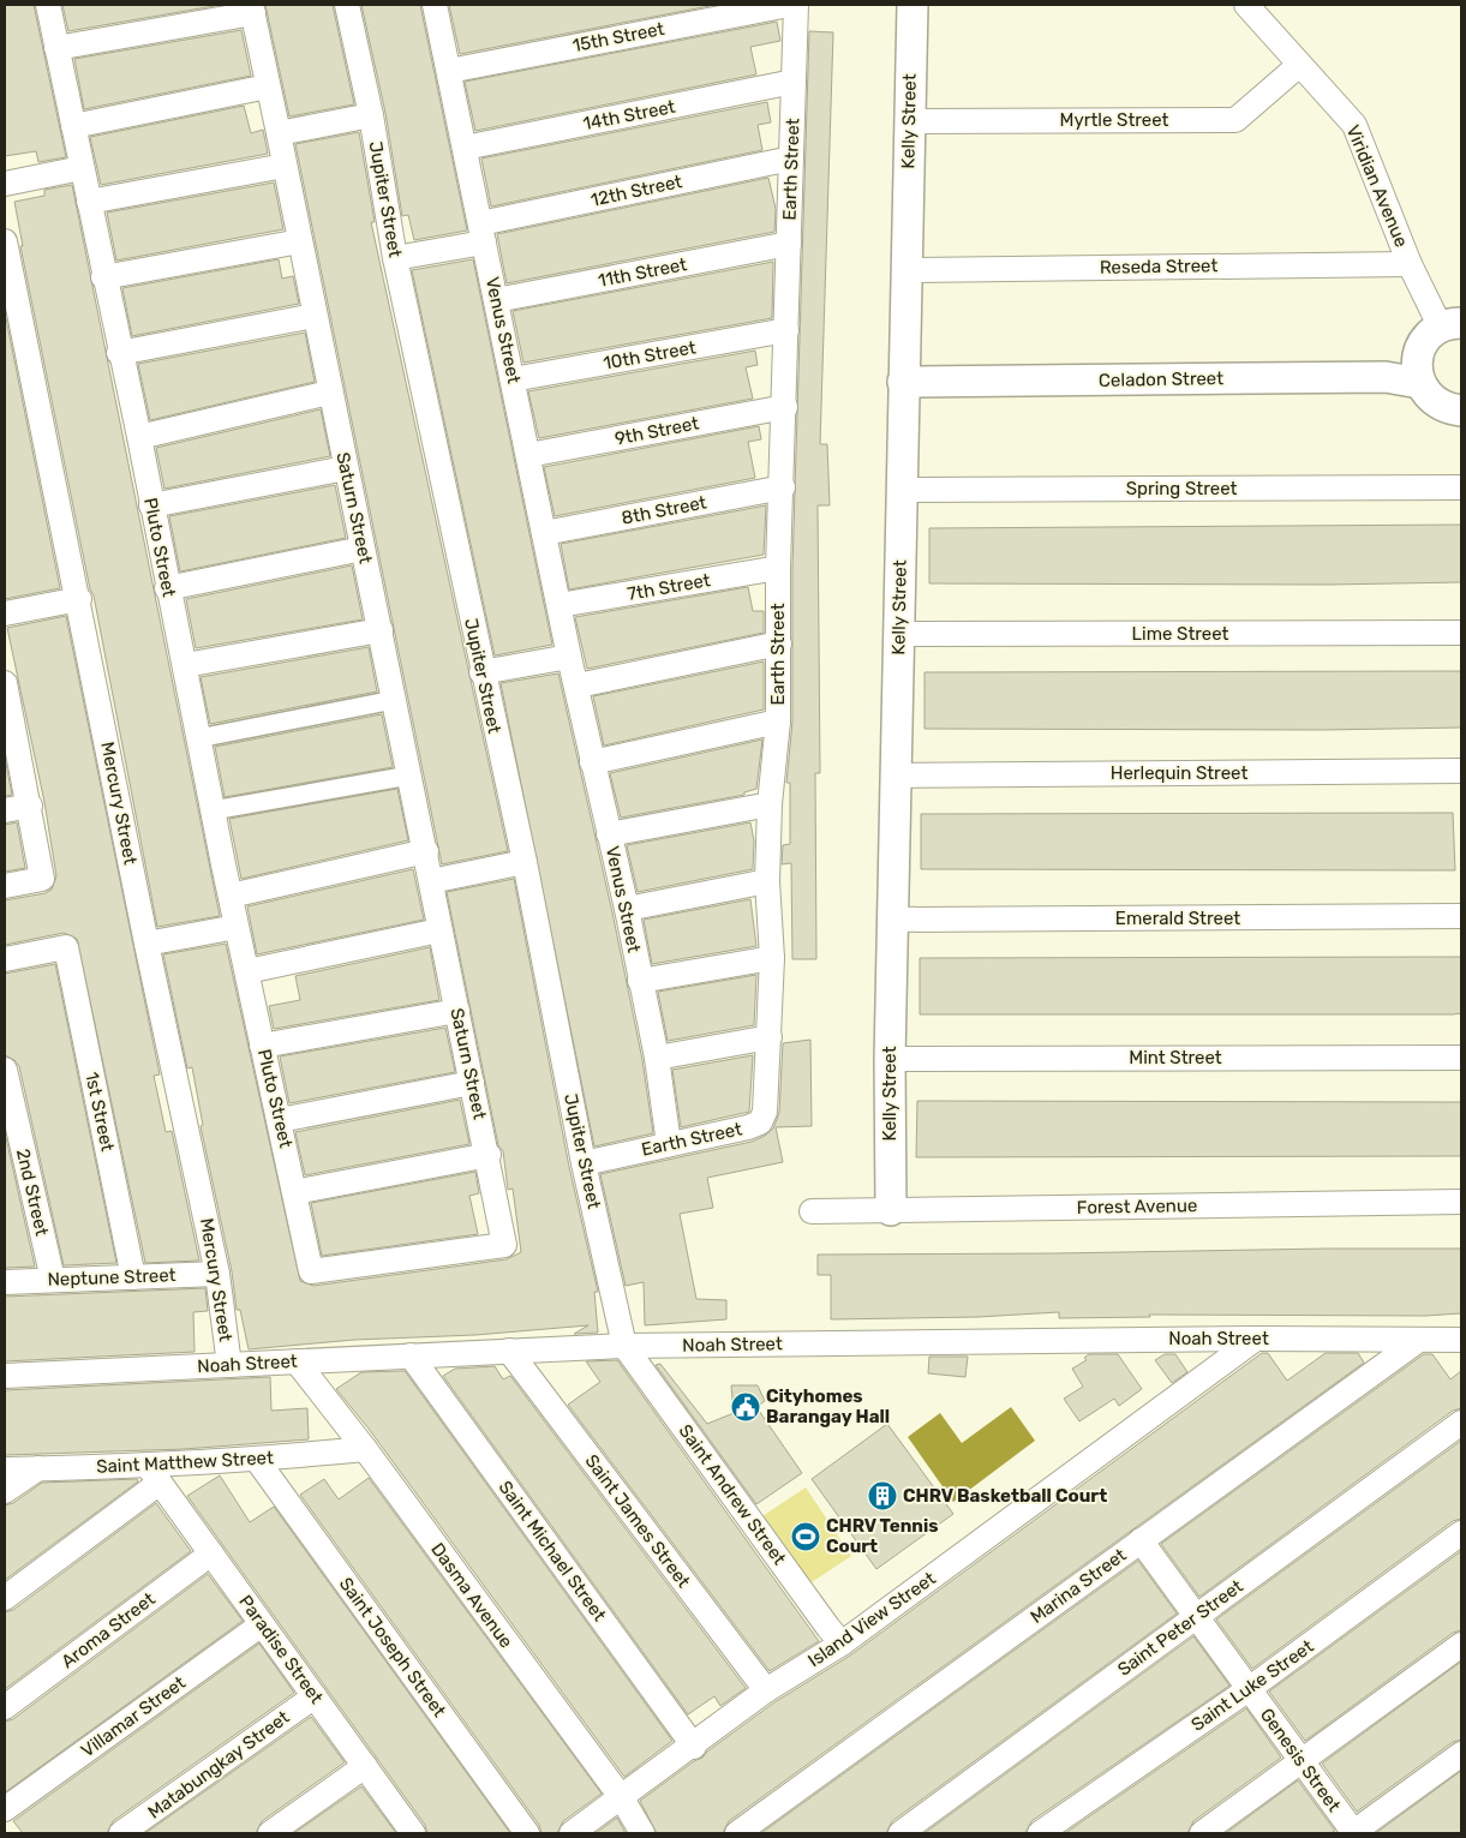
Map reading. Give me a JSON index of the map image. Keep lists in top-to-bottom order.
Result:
{
  "streets": {
    "street": [
      "15th Street",
      "14th Street",
      "Myrtle Street",
      "Kelly Street",
      "Earth Street",
      "Viridian Avenue",
      "12th Street",
      "Jupiter Street",
      "Reseda Street",
      "11th Street",
      "Venus Street",
      "10th Street",
      "Celadon Street",
      "9th Street",
      "Spring Street",
      "Saturn Street",
      "8th Street",
      "Pluto Street",
      "7th Street",
      "Lime Street",
      "Herlequin Street",
      "Mercury Street",
      "Emerald Street",
      "Mint Street",
      "1st Street",
      "2nd Street",
      "Forest Avenue",
      "Neptune Street",
      "Noah Street",
      "Saint Matthew Street",
      "Saint Andrew Street",
      "Saint James Street",
      "Saint Michael Street",
      "Marina Street",
      "Dasma Avenue",
      "Island View Street",
      "Saint Peter Street",
      "Aroma Street",
      "Saint Joseph Street",
      "Paradise Street",
      "Saint Luke Street",
      "Villamar Street",
      "Genesis Street",
      "Matabungkay Street"
    ]
  },
  "crossings": [
    ["15th Street", "Venus Street"],
    ["14th Street", "Earth Street"],
    ["14th Street", "Venus Street"],
    ["Myrtle Street", "Kelly Street"],
    ["Myrtle Street", "Viridian Avenue"],
    ["Kelly Street", "Reseda Street"],
    ["Kelly Street", "Celadon Street"],
    ["Kelly Street", "Spring Street"],
    ["Kelly Street", "Lime Street"],
    ["Kelly Street", "Herlequin Street"],
    ["Kelly Street", "Emerald Street"],
    ["Kelly Street", "Mint Street"],
    ["Kelly Street", "Forest Avenue"],
    ["Earth Street", "12th Street"],
    ["Earth Street", "Jupiter Street"],
    ["Earth Street", "11th Street"],
    ["Earth Street", "Venus Street"],
    ["Earth Street", "10th Street"],
    ["Earth Street", "9th Street"],
    ["Earth Street", "8th Street"],
    ["Earth Street", "7th Street"],
    ["Viridian Avenue", "Reseda Street"],
    ["12th Street", "Jupiter Street"],
    ["12th Street", "Venus Street"],
    ["Jupiter Street", "Noah Street"],
    ["Jupiter Street", "Saint Andrew Street"],
    ["11th Street", "Venus Street"],
    ["Venus Street", "10th Street"],
    ["Venus Street", "9th Street"],
    ["Venus Street", "8th Street"],
    ["Venus Street", "7th Street"],
    ["Saturn Street", "Pluto Street"],
    ["Mercury Street", "Neptune Street"],
    ["Mercury Street", "Noah Street"],
    ["1st Street", "Neptune Street"],
    ["2nd Street", "Neptune Street"],
    ["Noah Street", "Saint Andrew Street"],
    ["Noah Street", "Saint James Street"],
    ["Noah Street", "Saint Michael Street"],
    ["Noah Street", "Marina Street"],
    ["Noah Street", "Dasma Avenue"],
    ["Noah Street", "Island View Street"],
    ["Saint Matthew Street", "Dasma Avenue"],
    ["Saint Matthew Street", "Saint Joseph Street"],
    ["Saint Matthew Street", "Paradise Street"],
    ["Saint Andrew Street", "Island View Street"],
    ["Saint James Street", "Island View Street"],
    ["Saint Michael Street", "Island View Street"],
    ["Marina Street", "Genesis Street"],
    ["Dasma Avenue", "Island View Street"],
    ["Saint Peter Street", "Genesis Street"],
    ["Aroma Street", "Paradise Street"],
    ["Paradise Street", "Villamar Street"],
    ["Paradise Street", "Matabungkay Street"],
    ["Saint Luke Street", "Genesis Street"]
  ],
  "places": {
    "public building": ["Cityhomes Barangay Hall"],
    "building": ["CHRV Basketball Court"],
    "sports": ["CHRV Tennis Court"]
  }
}
